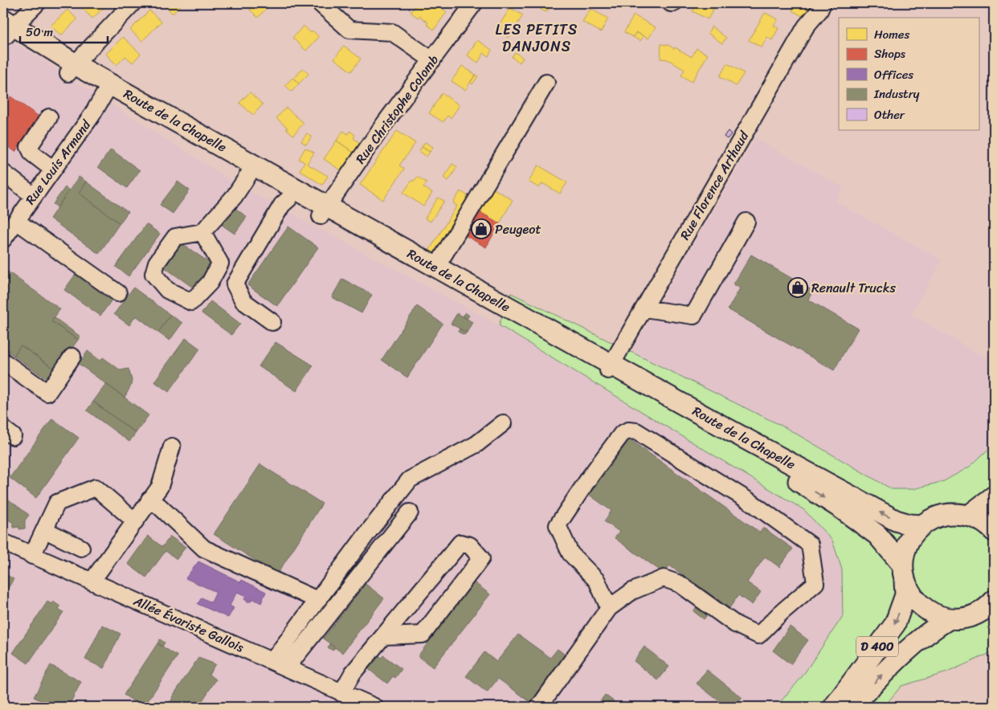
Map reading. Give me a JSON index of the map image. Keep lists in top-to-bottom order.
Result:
{
  "streets": {
    "main road": ["Route de la Chapelle", "D 400"],
    "street": [
      "Rue Christophe Colomb",
      "Rue Louis Armand",
      "Rue Florence Arthaud",
      "Allée Évariste Gallois"
    ]
  },
  "crossings": [
    ["Rue Christophe Colomb", "Route de la Chapelle"],
    ["Route de la Chapelle", "Rue Louis Armand"],
    ["Route de la Chapelle", "Rue Florence Arthaud"],
    ["Route de la Chapelle", "D 400"]
  ],
  "districts": ["LES PETITS DANJONS"],
  "places": {
    "shop": ["Peugeot", "Renault Trucks"]
  },
  "legend": [
    "Homes",
    "Shops",
    "Offices",
    "Industry",
    "Other"
  ],
  "scale_bar": "50 m"
}
